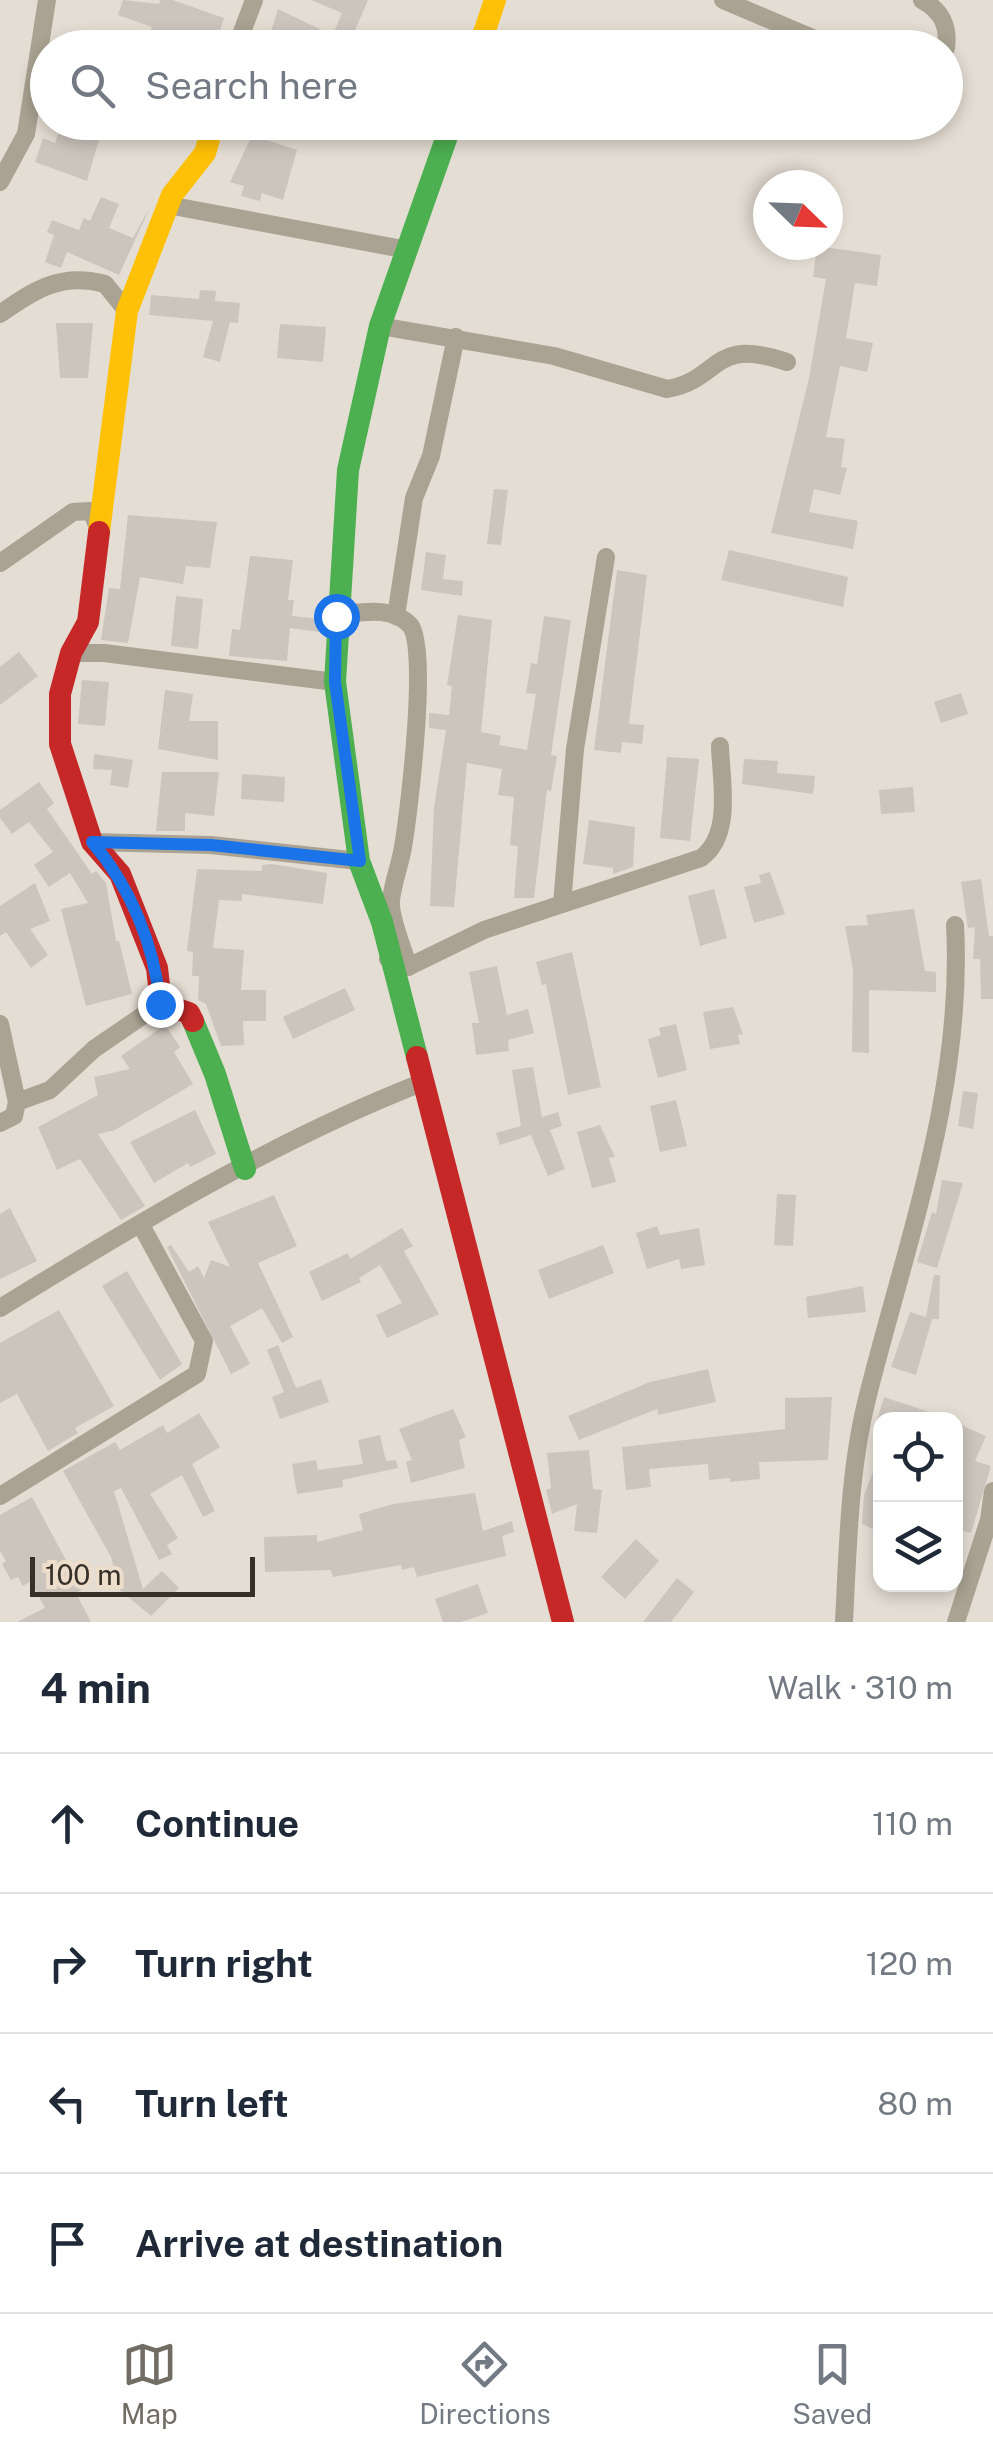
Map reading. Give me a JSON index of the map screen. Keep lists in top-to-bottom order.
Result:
{
  "scale_bar": "100 m",
  "north": "bottom right",
  "page": {
    "search": "Search here",
    "scale": "100 m",
    "heading": ["4 min", "Walk · 310 m"],
    "list": [
      ["Continue", "110 m"],
      ["Turn right", "120 m"],
      ["Turn left", "80 m"],
      "Arrive at destination"
    ],
    "nav": ["Map", "Directions", "Saved"]
  }
}
